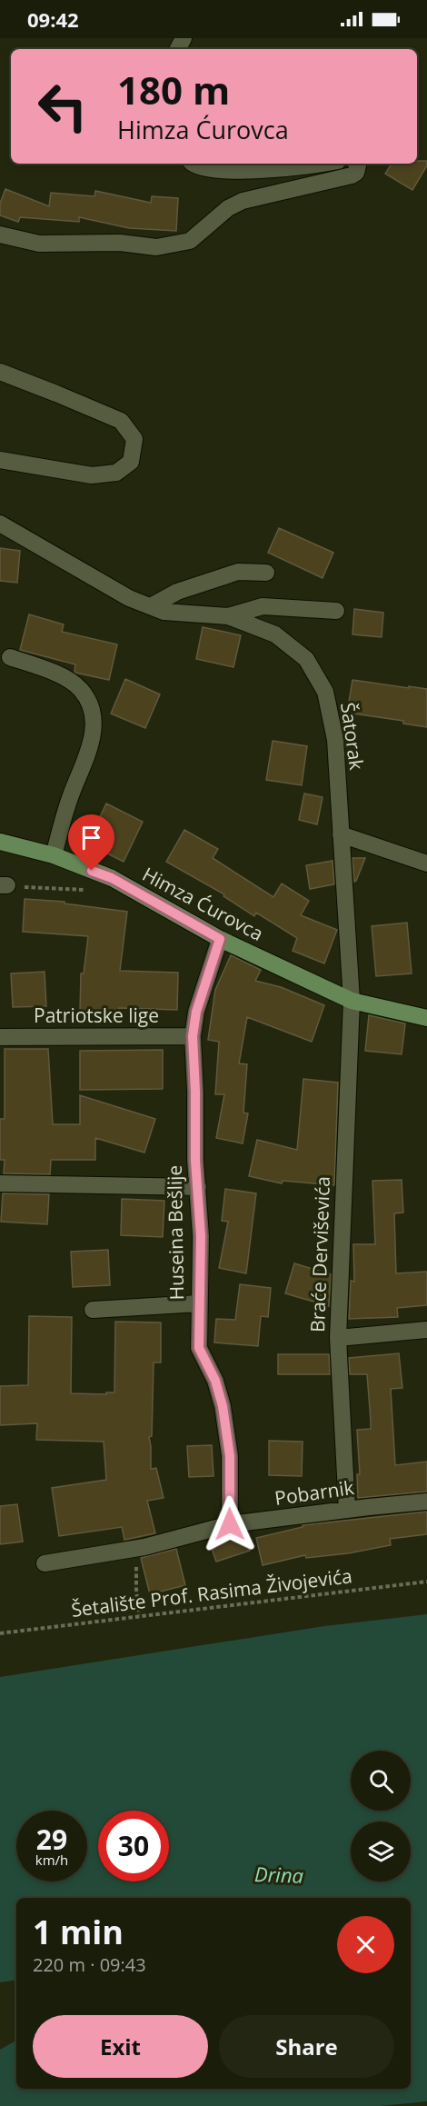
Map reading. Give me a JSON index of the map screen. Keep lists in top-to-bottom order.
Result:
{
  "streets": {
    "main road": ["Himza Ćurovca"],
    "street": [
      "Šatorak",
      "Patriotske lige",
      "Huseina Bešlije",
      "Braće Derviševića",
      "Pobarnik"
    ],
    "path": ["Šetalište Prof. Rasima Živojevića"]
  },
  "crossings": [
    ["Šatorak", "Himza Ćurovca"],
    ["Šatorak", "Braće Derviševića"],
    ["Himza Ćurovca", "Huseina Bešlije"],
    ["Himza Ćurovca", "Braće Derviševića"],
    ["Patriotske lige", "Huseina Bešlije"],
    ["Huseina Bešlije", "Pobarnik"],
    ["Braće Derviševića", "Pobarnik"]
  ],
  "water": ["Drina"],
  "page": {
    "status": "09:42",
    "turn": ["180 m", "Himza Ćurovca"],
    "speed": "29 km/h",
    "limit": "30",
    "heading": ["1 min", "220 m · 09:43"],
    "buttons": ["Exit", "Share"]
  }
}
